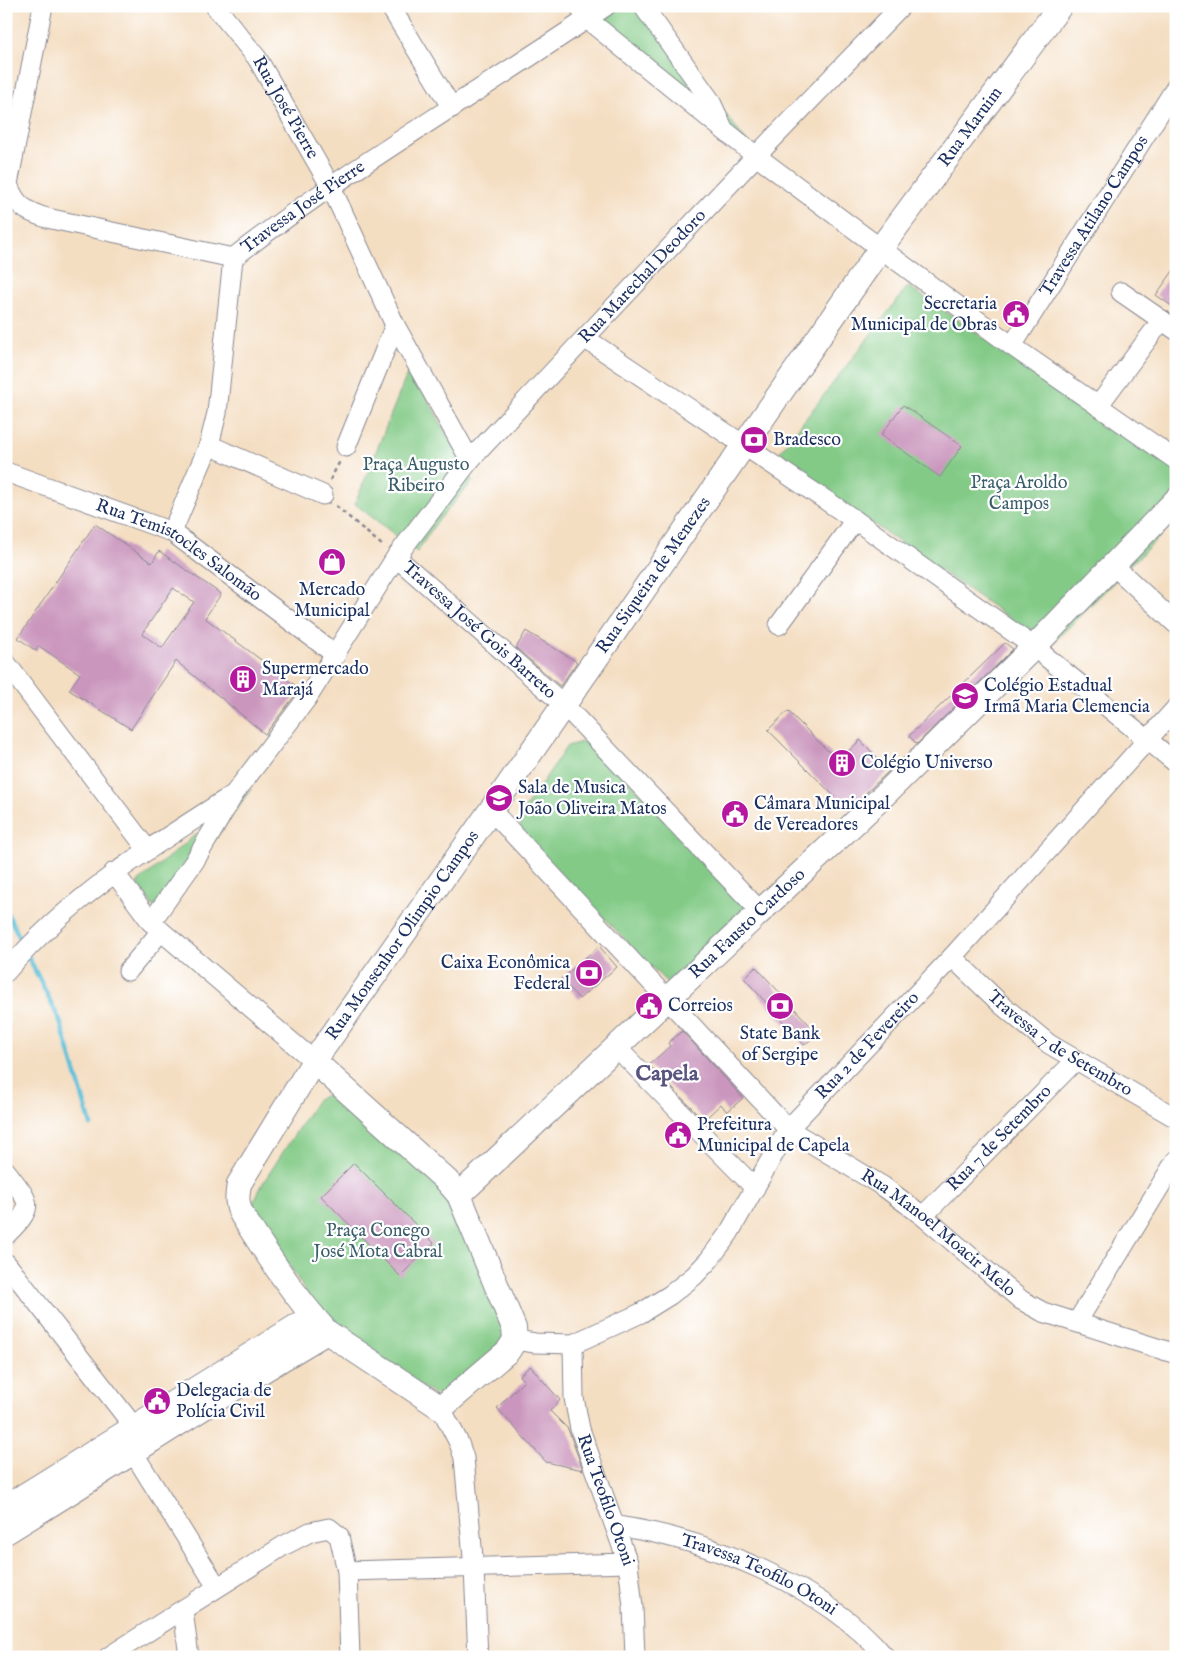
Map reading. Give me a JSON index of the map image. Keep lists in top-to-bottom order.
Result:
{
  "streets": {
    "main road": [
      "Rua Maruim",
      "Rua Siqueira de Menezes",
      "Rua Fausto Cardoso",
      "Rua Monsenhor Olimpio Campos"
    ],
    "street": [
      "Rua José Pierre",
      "Travessa José Pierre",
      "Travessa Atilano Campos",
      "Rua Marechal Deodoro",
      "Rua Temistocles Salomão",
      "Travessa José Gois Barreto",
      "Travessa 7 de Setembro",
      "Rua 2 de Fevereiro",
      "Rua 7 de Setembro",
      "Rua Manoel Moacir Melo",
      "Rua Teofilo Otoni",
      "Travessa Teofilo Otoni"
    ]
  },
  "crossings": [
    ["Rua José Pierre", "Travessa José Pierre"],
    ["Travessa José Pierre", "Rua Temistocles Salomão"],
    ["Rua Marechal Deodoro", "Rua Temistocles Salomão"],
    ["Rua Marechal Deodoro", "Travessa José Gois Barreto"],
    ["Rua Siqueira de Menezes", "Travessa José Gois Barreto"],
    ["Rua Siqueira de Menezes", "Rua Monsenhor Olimpio Campos"],
    ["Rua Siqueira de Menezes", "Rua Manoel Moacir Melo"],
    ["Travessa José Gois Barreto", "Rua Fausto Cardoso"],
    ["Rua Fausto Cardoso", "Rua Manoel Moacir Melo"],
    ["Rua Monsenhor Olimpio Campos", "Rua Manoel Moacir Melo"],
    ["Travessa 7 de Setembro", "Rua 2 de Fevereiro"],
    ["Travessa 7 de Setembro", "Rua 7 de Setembro"],
    ["Rua 2 de Fevereiro", "Rua Manoel Moacir Melo"],
    ["Rua 2 de Fevereiro", "Rua Teofilo Otoni"],
    ["Rua 7 de Setembro", "Rua Manoel Moacir Melo"],
    ["Rua Teofilo Otoni", "Travessa Teofilo Otoni"]
  ],
  "districts": ["Capela"],
  "parks": ["Praça Augusto Ribeiro", "Praça Aroldo Campos", "Praça Conego José Mota Cabral"],
  "places": {
    "public building": [
      "Secretaria Municipal de Obras",
      "Câmara Municipal de Vereadores",
      "Correios",
      "Prefeitura Municipal de Capela",
      "Delegacia de Polícia Civil"
    ],
    "bank": ["Bradesco", "Caixa Econômica Federal", "State Bank of Sergipe"],
    "shop": ["Mercado Municipal"],
    "building": ["Supermercado Marajá", "Colégio Universo"],
    "school or university": ["Colégio Estadual Irmã Maria Clemencia", "Sala de Musica João Oliveira Matos"]
  }
}
